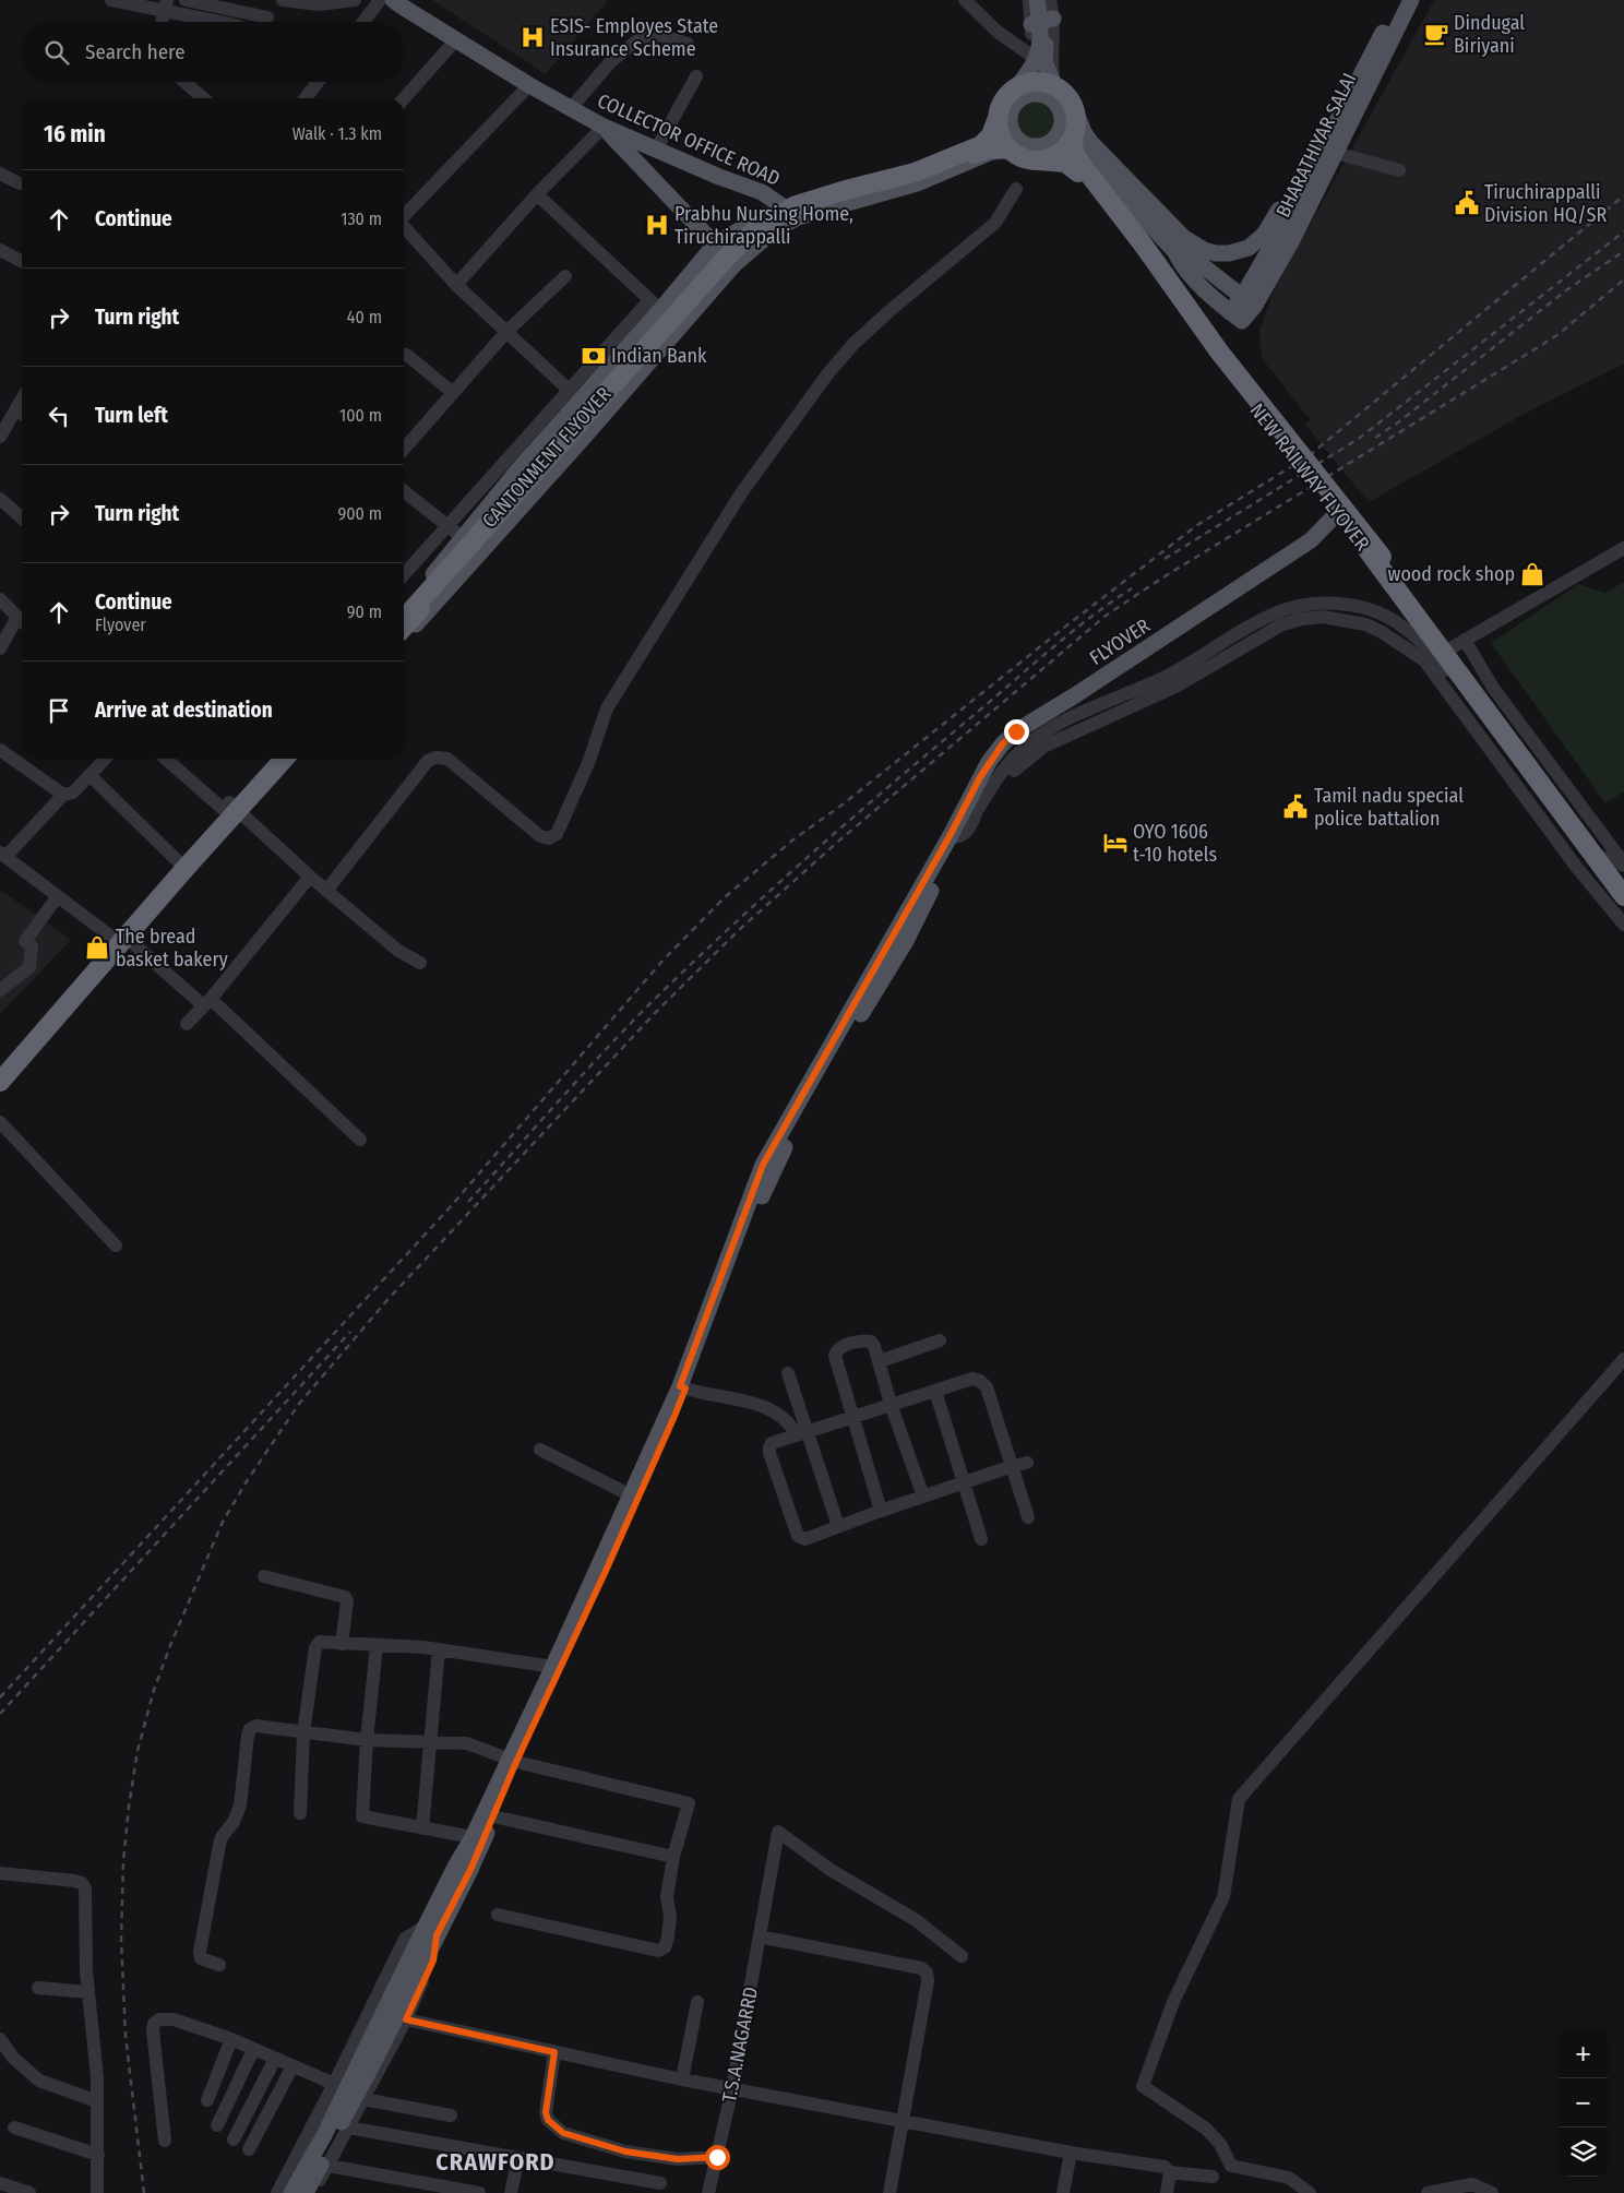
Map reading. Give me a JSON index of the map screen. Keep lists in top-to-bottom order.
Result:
{
  "streets": {
    "highway": ["CANTONMENT FLYOVER", "NEW RAILWAY FLYOVER"],
    "main road": ["COLLECTOR OFFICE ROAD", "BHARATHIYAR SALAI", "FLYOVER"],
    "street": ["T.S.A.NAGARRD"]
  },
  "crossings": [
    ["CANTONMENT FLYOVER", "NEW RAILWAY FLYOVER"],
    ["NEW RAILWAY FLYOVER", "FLYOVER"]
  ],
  "districts": ["CRAWFORD"],
  "places": {
    "cafe": ["Dindugal Biriyani"],
    "hospital": ["ESIS- Employes State Insurance Scheme", "Prabhu Nursing Home, Tiruchirappalli"],
    "public building": ["Tiruchirappalli Division HQ/SR", "Tamil nadu special police battalion"],
    "bank": ["Indian Bank"],
    "shop": ["wood rock shop", "The bread basket bakery"],
    "hotel": ["OYO 1606 t-10 hotels"]
  },
  "page": {
    "search": "Search here",
    "heading": ["16 min", "Walk · 1.3 km"],
    "list": [
      ["Continue", "130 m"],
      ["Turn right", "40 m"],
      ["Turn left", "100 m"],
      ["Turn right", "900 m"],
      ["Continue", "Flyover", "90 m"],
      "Arrive at destination"
    ],
    "map_buttons": ["+", "−"]
  }
}
